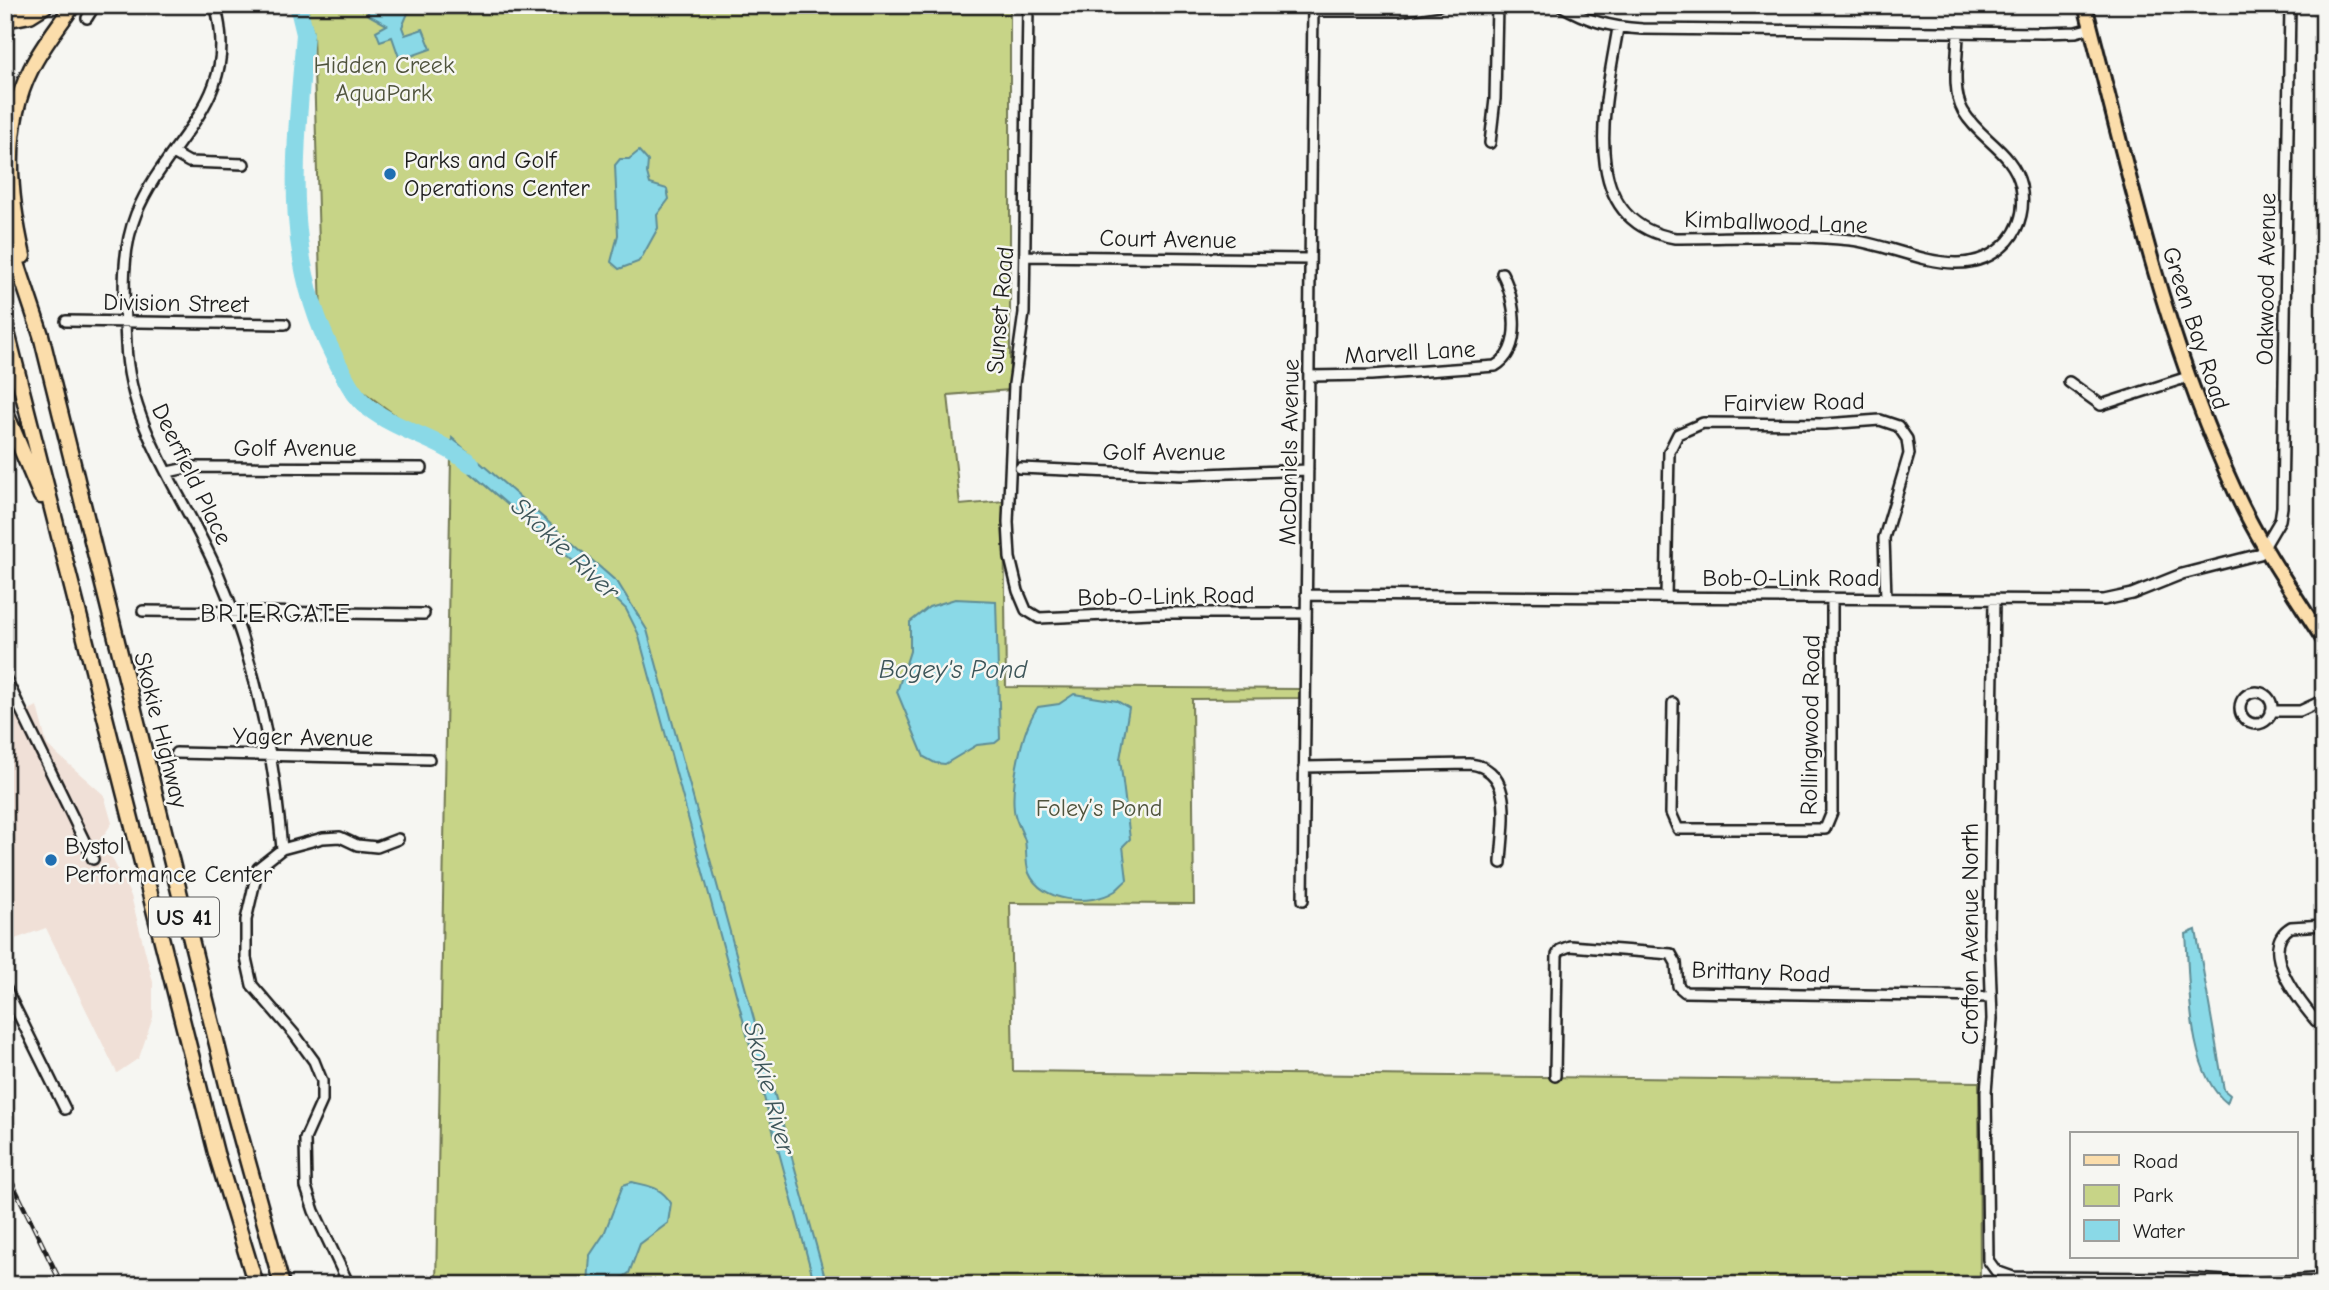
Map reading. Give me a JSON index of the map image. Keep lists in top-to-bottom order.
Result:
{
  "streets": {
    "highway": ["Skokie Highway", "US 41"],
    "main road": ["Green Bay Road"],
    "street": [
      "Kimballwood Lane",
      "Court Avenue",
      "Oakwood Avenue",
      "Division Street",
      "Sunset Road",
      "Marvell Lane",
      "Fairview Road",
      "Golf Avenue",
      "McDaniels Avenue",
      "Deerfield Place",
      "Bob-O-Link Road",
      "Rollingwood Road",
      "Yager Avenue",
      "Crofton Avenue North",
      "Brittany Road"
    ]
  },
  "crossings": [
    ["Court Avenue", "Sunset Road"],
    ["Court Avenue", "McDaniels Avenue"],
    ["Oakwood Avenue", "Green Bay Road"],
    ["Oakwood Avenue", "Bob-O-Link Road"],
    ["Division Street", "Deerfield Place"],
    ["Sunset Road", "Bob-O-Link Road"],
    ["Green Bay Road", "Bob-O-Link Road"],
    ["Marvell Lane", "McDaniels Avenue"],
    ["Fairview Road", "Bob-O-Link Road"],
    ["Golf Avenue", "McDaniels Avenue"],
    ["Golf Avenue", "Deerfield Place"],
    ["McDaniels Avenue", "Bob-O-Link Road"],
    ["Deerfield Place", "Yager Avenue"],
    ["Bob-O-Link Road", "Rollingwood Road"],
    ["Bob-O-Link Road", "Crofton Avenue North"],
    ["Crofton Avenue North", "Brittany Road"]
  ],
  "districts": ["BRIERGATE"],
  "water": ["Skokie River", "Bogey's Pond"],
  "parks": ["Hidden Creek AquaPark", "Foley’s Pond"],
  "places": ["Parks and Golf Operations Center", "Bystol Performance Center"],
  "legend": ["Road", "Park", "Water"]
}
